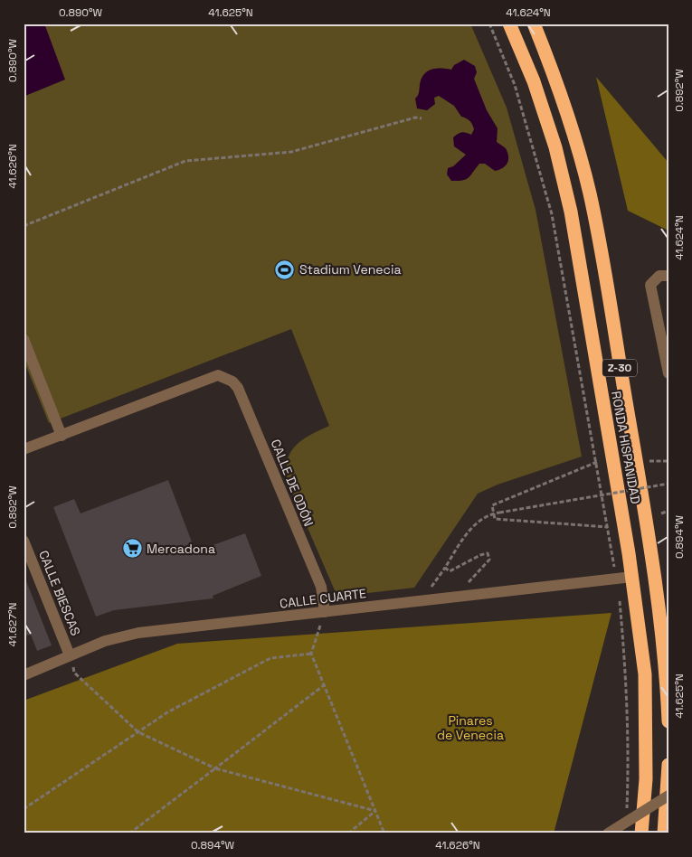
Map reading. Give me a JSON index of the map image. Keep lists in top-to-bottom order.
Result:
{
  "streets": {
    "highway": ["Z-30", "RONDA HISPANIDAD"],
    "street": ["CALLE DE ODÓN", "CALLE BIESCAS", "CALLE CUARTE"]
  },
  "crossings": [
    ["RONDA HISPANIDAD", "CALLE CUARTE"],
    ["CALLE DE ODÓN", "CALLE CUARTE"],
    ["CALLE BIESCAS", "CALLE CUARTE"]
  ],
  "parks": ["Pinares de Venecia"],
  "places": {
    "sports": ["Stadium Venecia"],
    "supermarket": ["Mercadona"]
  },
  "coordinates": [
    "0.890°W",
    "41.625°N",
    "41.624°N",
    "0.892°W",
    "41.626°N",
    "0.894°W",
    "41.627°N"
  ]
}
